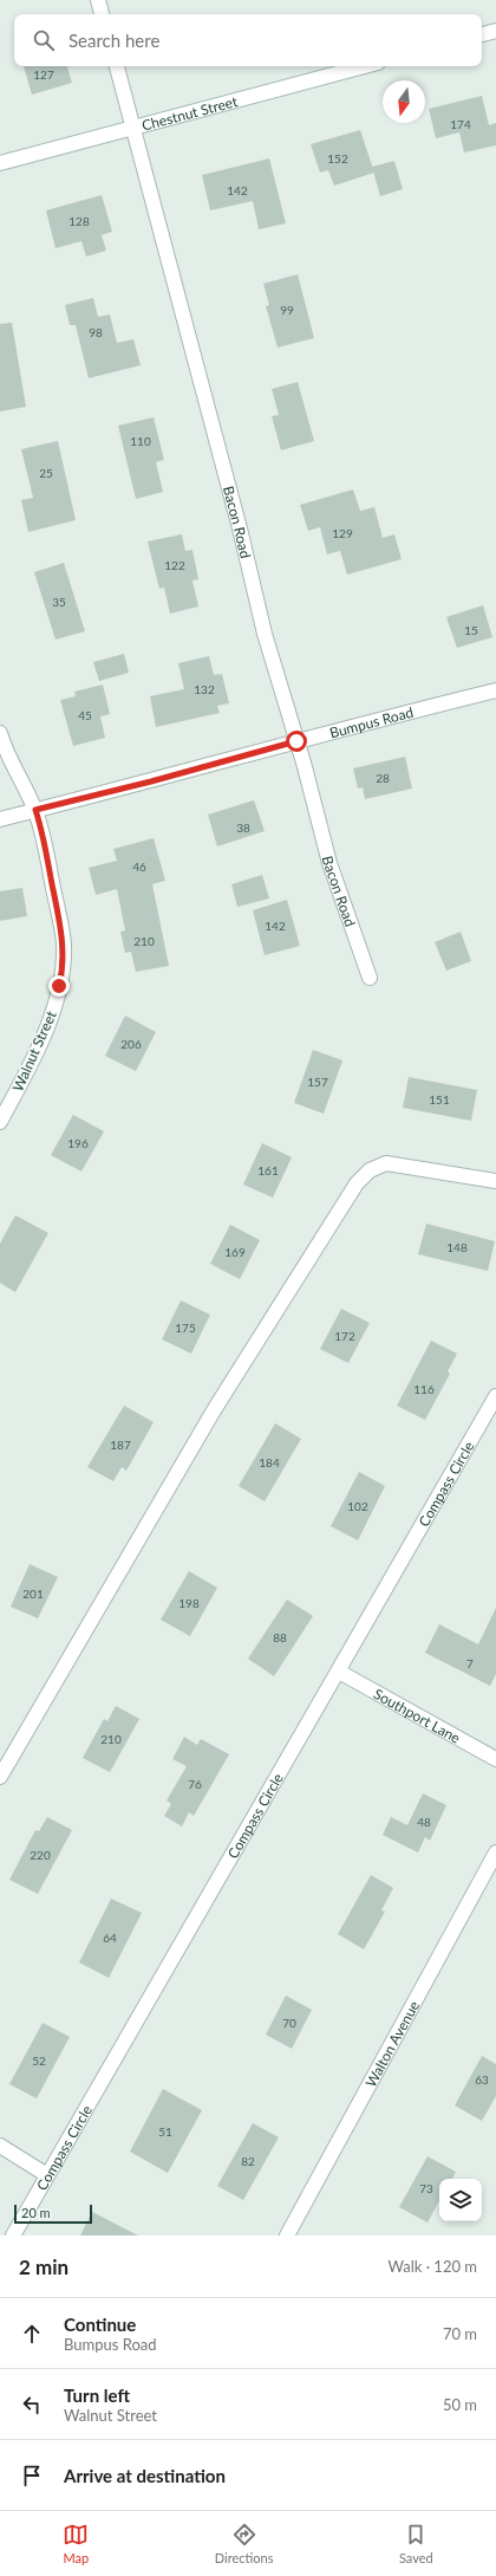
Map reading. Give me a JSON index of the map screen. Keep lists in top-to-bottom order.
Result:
{
  "streets": {
    "street": [
      "Chestnut Street",
      "Bacon Road",
      "Bumpus Road",
      "Walnut Street",
      "Compass Circle",
      "Southport Lane",
      "Walton Avenue"
    ]
  },
  "crossings": [
    ["Chestnut Street", "Bacon Road"],
    ["Bacon Road", "Bumpus Road"],
    ["Bumpus Road", "Walnut Street"],
    ["Compass Circle", "Southport Lane"]
  ],
  "house_numbers": [
    "127",
    "174",
    "152",
    "142",
    "128",
    "99",
    "98",
    "110",
    "25",
    "129",
    "122",
    "35",
    "15",
    "132",
    "45",
    "28",
    "38",
    "46",
    "142",
    "210",
    "206",
    "157",
    "151",
    "196",
    "161",
    "148",
    "169",
    "175",
    "172",
    "116",
    "187",
    "184",
    "102",
    "201",
    "198",
    "88",
    "7",
    "210",
    "76",
    "48",
    "220",
    "64",
    "70",
    "52",
    "63",
    "51",
    "82",
    "73"
  ],
  "scale_bar": "20 m",
  "north": "bottom",
  "page": {
    "search": "Search here",
    "scale": "20 m",
    "heading": ["2 min", "Walk · 120 m"],
    "list": [
      ["Continue", "Bumpus Road", "70 m"],
      ["Turn left", "Walnut Street", "50 m"],
      "Arrive at destination"
    ],
    "nav": ["Map", "Directions", "Saved"]
  }
}
